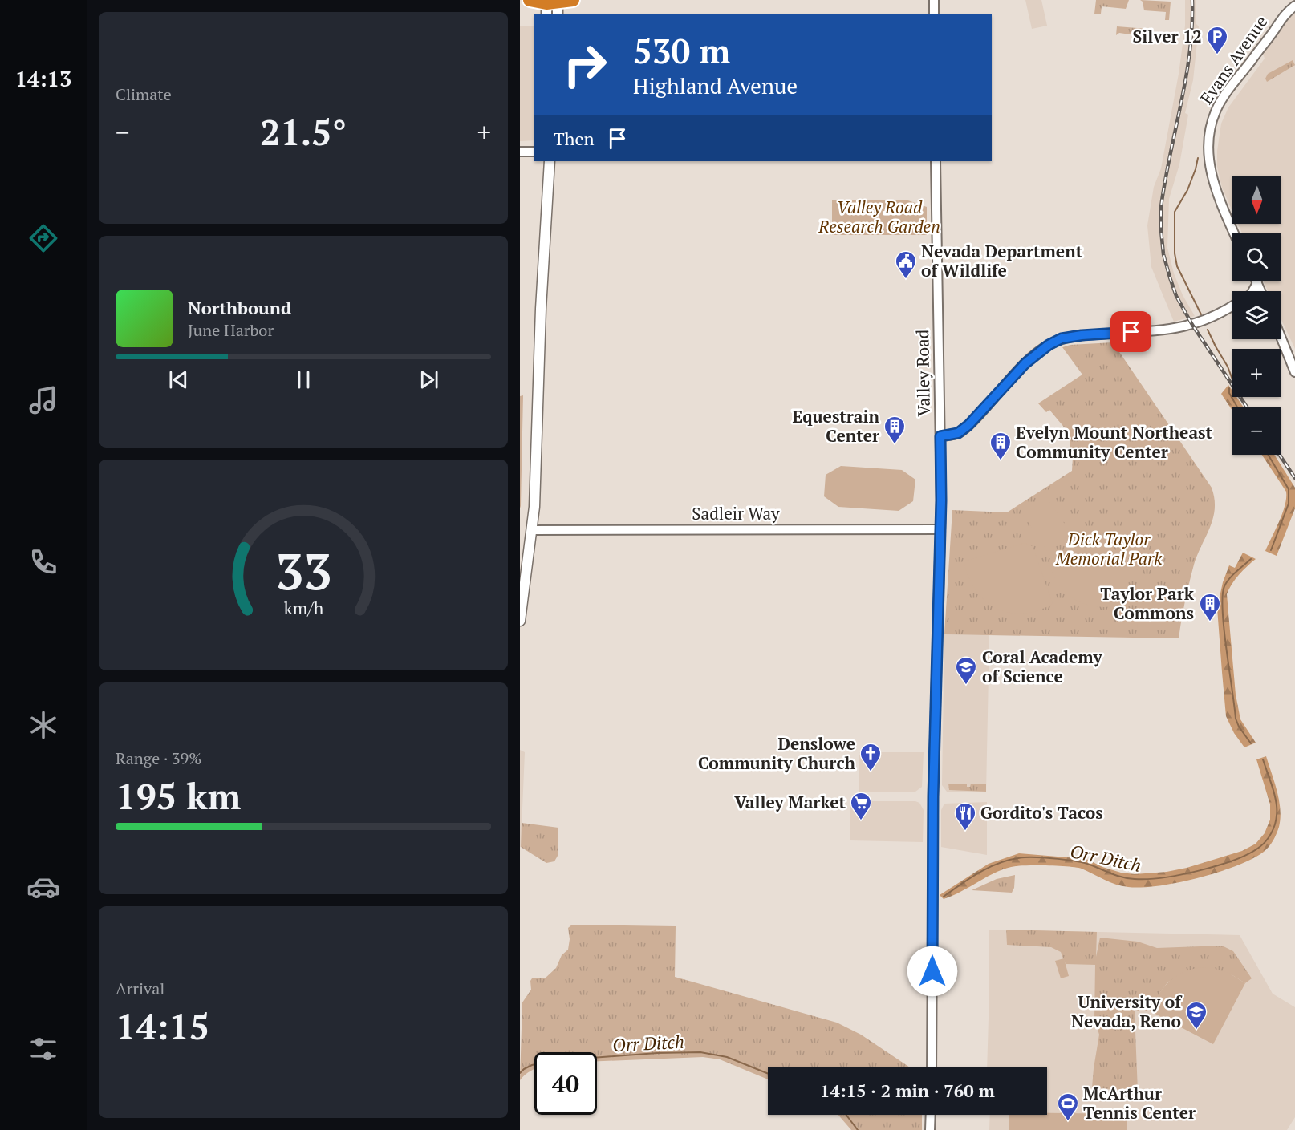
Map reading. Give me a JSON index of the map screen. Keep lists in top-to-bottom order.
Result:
{
  "streets": {
    "street": ["Evans Avenue", "Valley Road", "Sadleir Way"]
  },
  "crossings": [
    ["Valley Road", "Sadleir Way"]
  ],
  "water": ["Orr Ditch"],
  "parks": ["Valley Road Research Garden", "Dick Taylor Memorial Park"],
  "places": {
    "parking": ["Silver 12"],
    "public building": ["Nevada Department of Wildlife"],
    "building": ["Equestrain Center", "Evelyn Mount Northeast Community Center", "Taylor Park Commons"],
    "school or university": ["Coral Academy of Science", "University of Nevada, Reno"],
    "church": ["Denslowe Community Church"],
    "supermarket": ["Valley Market"],
    "restaurant": ["Gordito's Tacos"],
    "sports": ["McArthur Tennis Center"]
  },
  "north": "bottom",
  "page": {
    "tabs": "14:13",
    "tile": [
      "Climate",
      ["Range · 39%", "195 km"],
      ["Arrival", "14:15"]
    ],
    "turn": ["530 m", "Highland Avenue"],
    "heat": ["−", "21.5°", "+"],
    "then": "Then",
    "map_buttons": ["+", "−"],
    "song": ["Northbound", "June Harbor"],
    "limit": "40",
    "trip": "14:15 · 2 min · 760 m",
    "gauge": ["33", "km/h"]
  }
}
